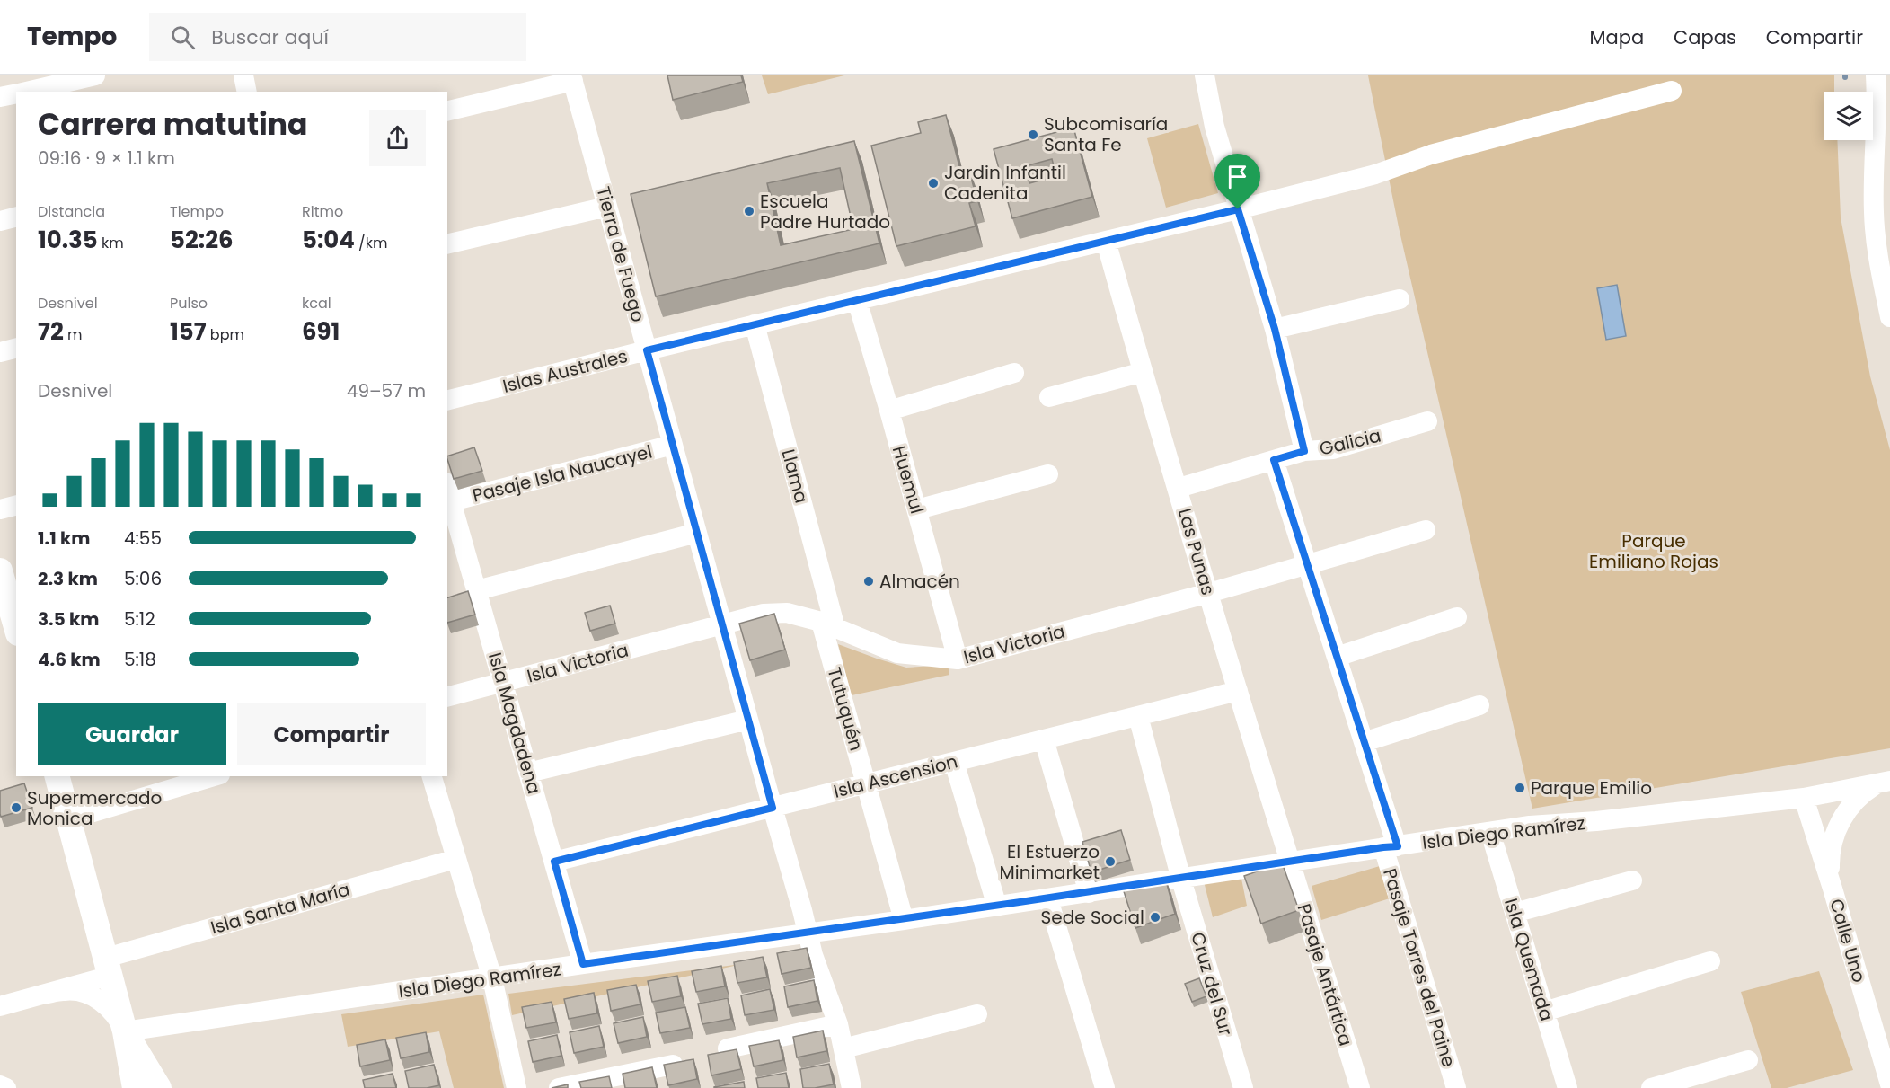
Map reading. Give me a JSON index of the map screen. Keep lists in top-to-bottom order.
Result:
{
  "streets": {
    "street": [
      "Tierra de Fuego",
      "Islas Australes",
      "Galicia",
      "Pasaje Isla Naucayel",
      "Llama",
      "Huemul",
      "Las Punas",
      "Isla Victoria",
      "Tutuquén",
      "Isla Magdadena",
      "Isla Ascension",
      "Isla Diego Ramírez",
      "Isla Santa María",
      "Calle Uno",
      "Isla Quemada",
      "Pasaje Torres del Paine",
      "Pasaje Antártica",
      "Cruz del Sur"
    ]
  },
  "crossings": [
    ["Tierra de Fuego", "Islas Australes"],
    ["Tierra de Fuego", "Pasaje Isla Naucayel"],
    ["Tierra de Fuego", "Isla Victoria"],
    ["Tierra de Fuego", "Isla Ascension"],
    ["Tierra de Fuego", "Isla Diego Ramírez"],
    ["Islas Australes", "Llama"],
    ["Islas Australes", "Huemul"],
    ["Islas Australes", "Las Punas"],
    ["Galicia", "Las Punas"],
    ["Galicia", "Pasaje Torres del Paine"],
    ["Pasaje Isla Naucayel", "Isla Magdadena"],
    ["Llama", "Isla Victoria"],
    ["Llama", "Tutuquén"],
    ["Huemul", "Isla Victoria"],
    ["Las Punas", "Isla Victoria"],
    ["Las Punas", "Isla Ascension"],
    ["Las Punas", "Isla Diego Ramírez"],
    ["Las Punas", "Pasaje Antártica"],
    ["Isla Victoria", "Tutuquén"],
    ["Isla Victoria", "Isla Magdadena"],
    ["Isla Victoria", "Pasaje Torres del Paine"],
    ["Tutuquén", "Isla Ascension"],
    ["Tutuquén", "Isla Diego Ramírez"],
    ["Isla Magdadena", "Isla Ascension"],
    ["Isla Magdadena", "Isla Diego Ramírez"],
    ["Isla Ascension", "Cruz del Sur"],
    ["Isla Diego Ramírez", "Calle Uno"],
    ["Isla Diego Ramírez", "Isla Quemada"],
    ["Isla Diego Ramírez", "Pasaje Torres del Paine"],
    ["Isla Diego Ramírez", "Pasaje Antártica"],
    ["Isla Diego Ramírez", "Cruz del Sur"]
  ],
  "parks": ["Parque Emiliano Rojas"],
  "places": [
    "Subcomisaría Santa Fe",
    "Jardin Infantil Cadenita",
    "Escuela Padre Hurtado",
    "Almacén",
    "Parque Emilio",
    "Supermercado Monica",
    "El Estuerzo Minimarket",
    "Sede Social"
  ],
  "page": {
    "header": "Tempo",
    "search": "Buscar aquí",
    "nav": ["Mapa", "Capas", "Compartir"],
    "heading": ["Carrera matutina", "09:16 · 9 × 1.1 km"],
    "stats": [
      ["Distancia", "10.35 km"],
      ["Tiempo", "52:26"],
      ["Ritmo", "5:04 /km"],
      ["Desnivel", "72 m"],
      ["Pulso", "157 bpm"],
      ["kcal", "691"]
    ],
    "chart": ["Desnivel", "49–57 m"],
    "list": [
      {
        "name": "1.1 km",
        "note": "4:55"
      },
      {
        "name": "2.3 km",
        "note": "5:06"
      },
      {
        "name": "3.5 km",
        "note": "5:12"
      },
      {
        "name": "4.6 km",
        "note": "5:18"
      }
    ],
    "buttons": ["Guardar", "Compartir"]
  }
}
